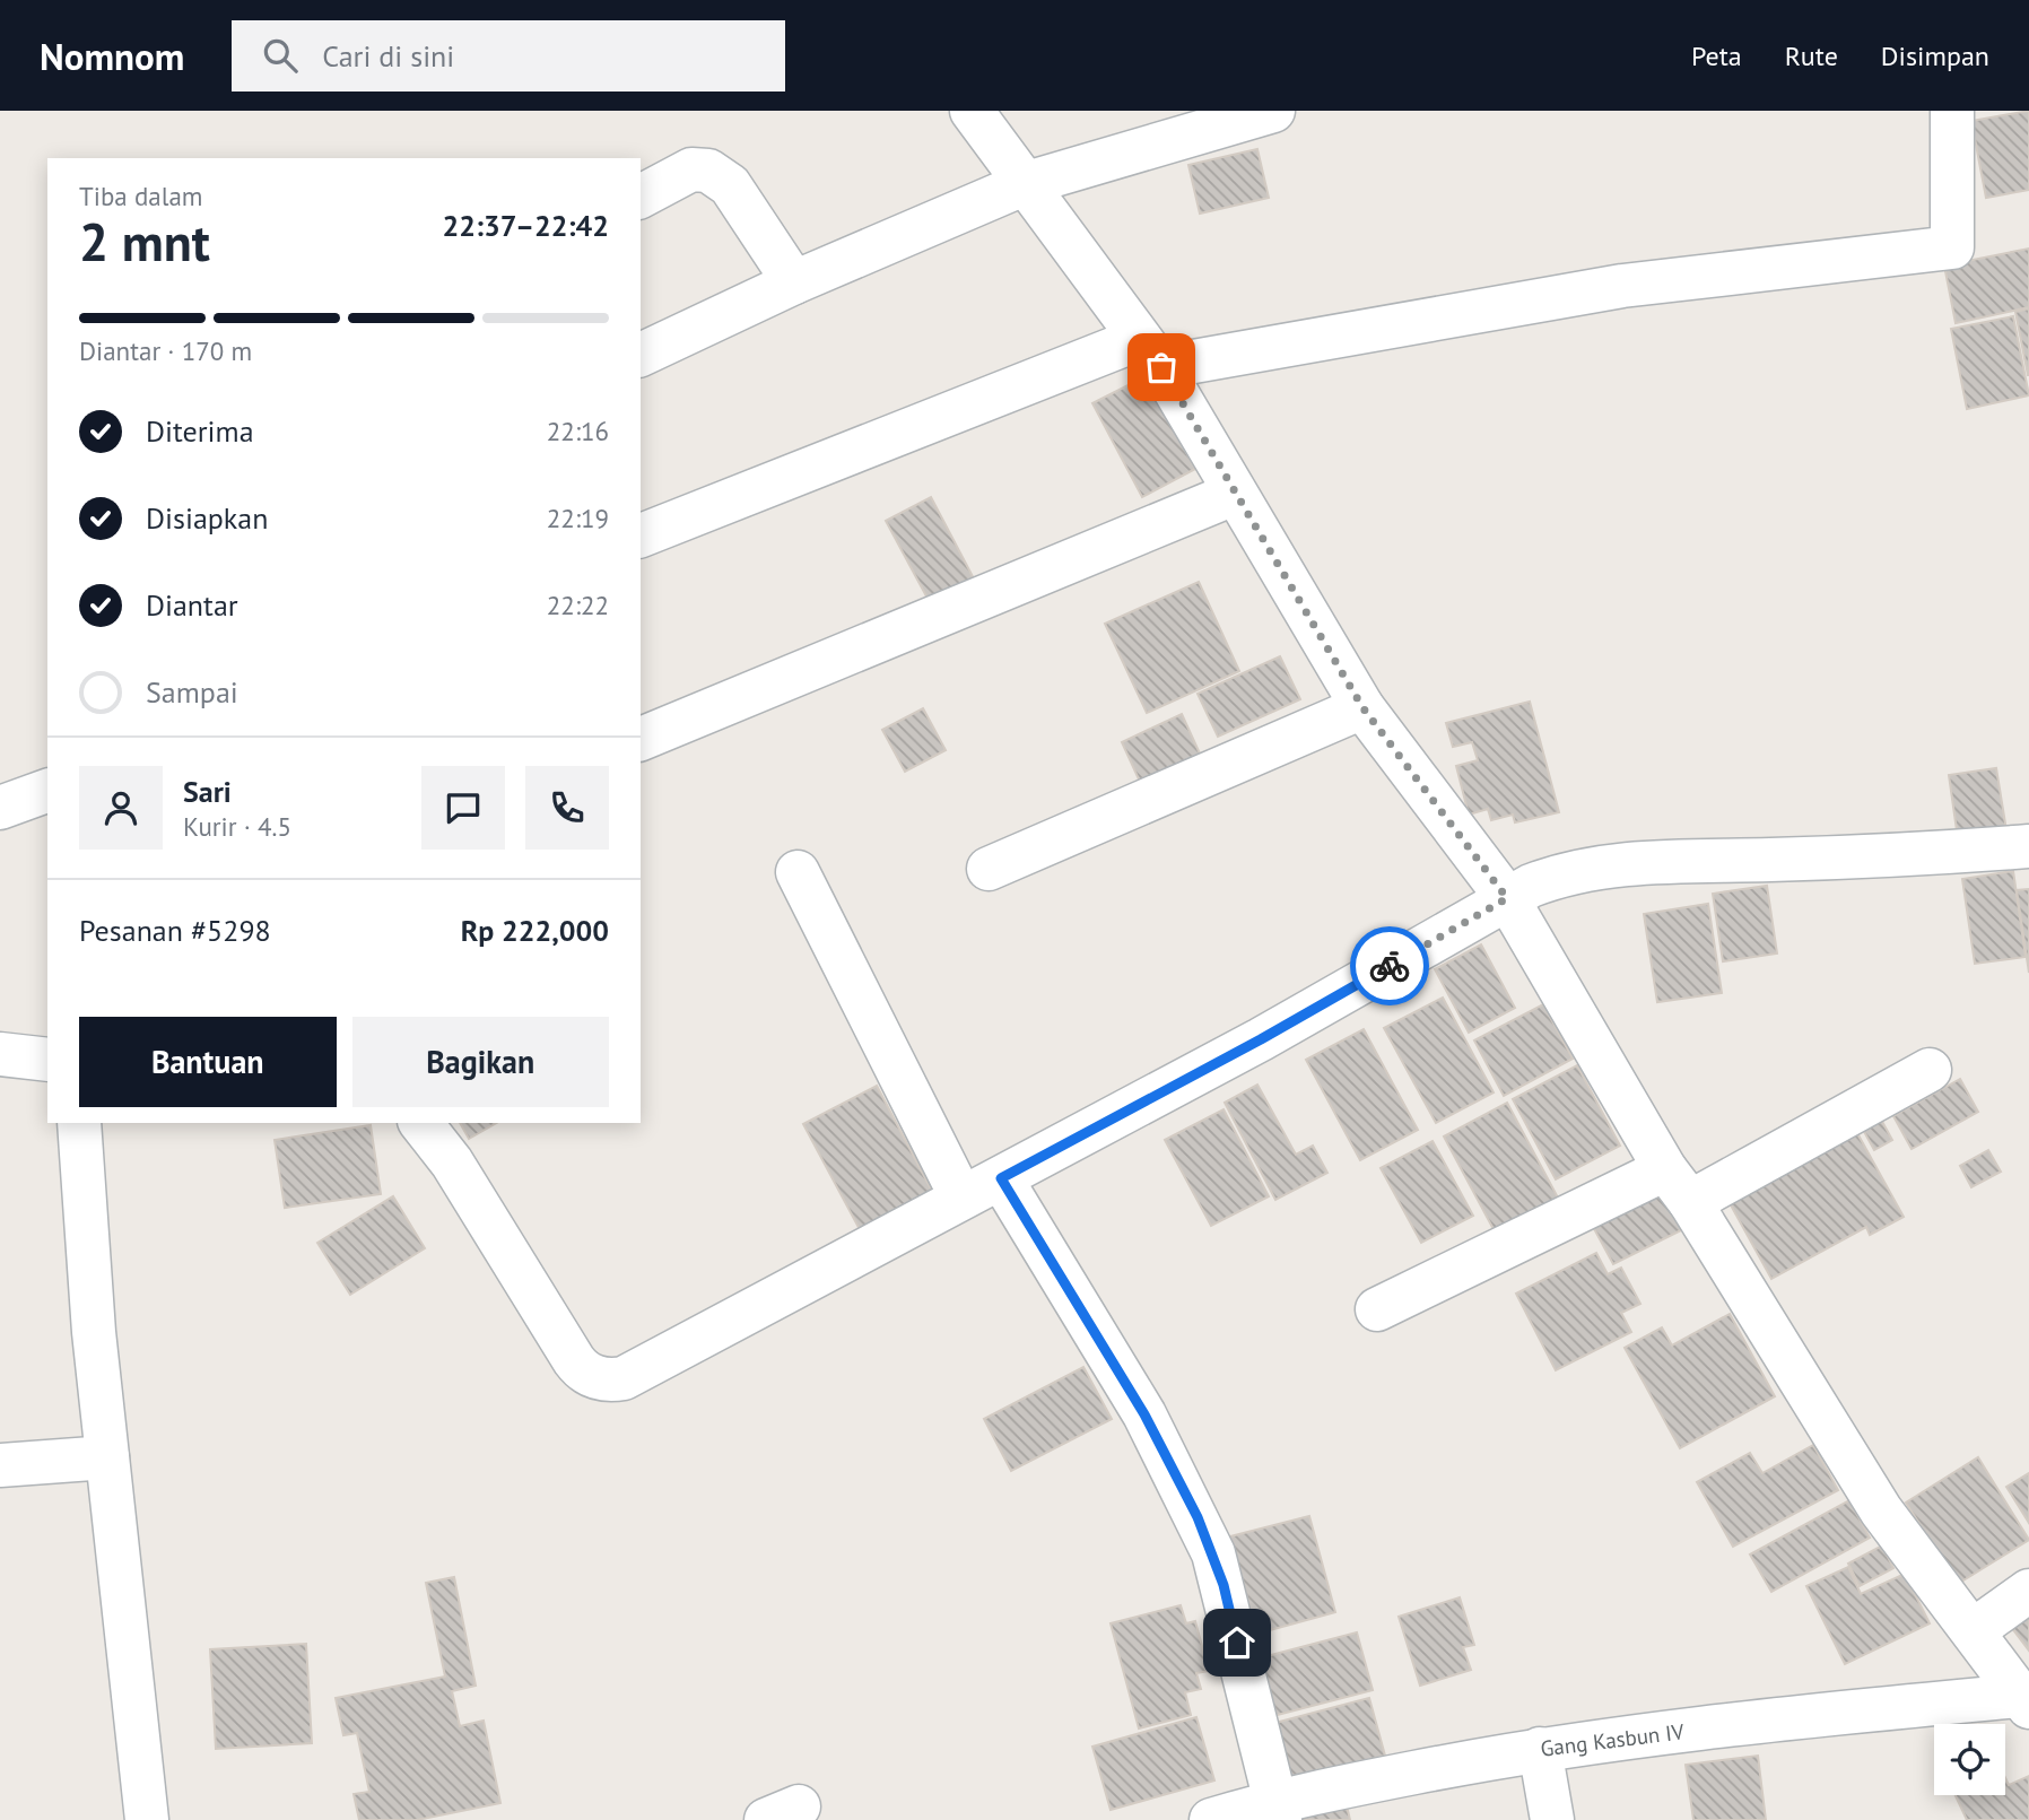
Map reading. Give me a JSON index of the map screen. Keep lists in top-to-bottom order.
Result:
{
  "streets": {
    "street": ["Gang Kasbun IV"]
  },
  "page": {
    "header": "Nomnom",
    "search": "Cari di sini",
    "nav": ["Peta", "Rute", "Disimpan"],
    "heading": ["2 mnt", "Tiba dalam", "22:37–22:42"],
    "panel": [
      "Sari",
      "Kurir · 4.5",
      "Pesanan #5298",
      "Rp 222,000"
    ],
    "bar": "Diantar · 170 m",
    "list": [
      ["Diterima", "22:16"],
      ["Disiapkan", "22:19"],
      ["Diantar", "22:22"],
      "Sampai"
    ],
    "buttons": ["Bantuan", "Bagikan"]
  }
}
